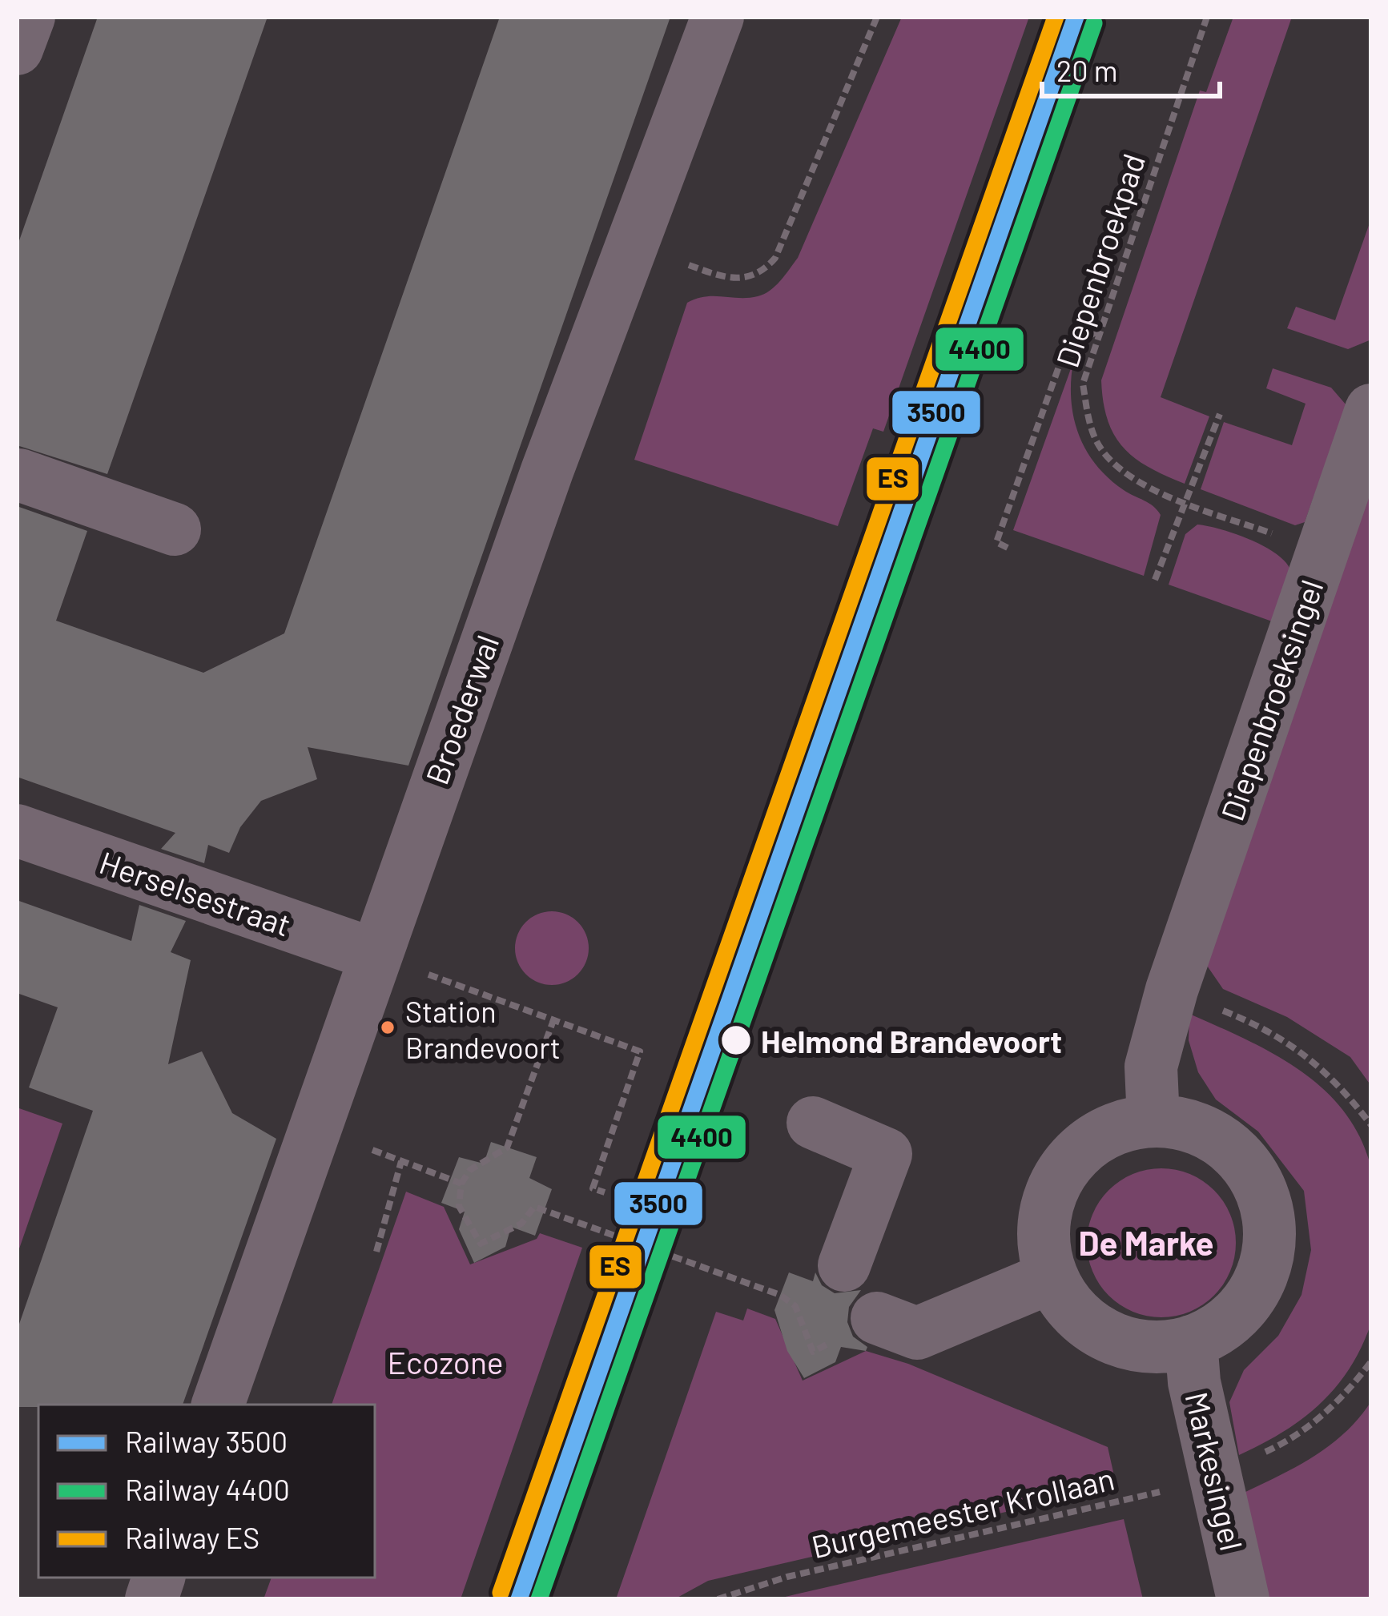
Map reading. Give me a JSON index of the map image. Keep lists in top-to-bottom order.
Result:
{
  "streets": {
    "street": [
      "Diepenbroeksingel",
      "Broederwal",
      "Herselsestraat",
      "Markesingel"
    ],
    "path": ["Diepenbroekpad", "Burgemeester Krollaan"]
  },
  "crossings": [
    ["Diepenbroekpad", "Diepenbroeksingel"],
    ["Diepenbroeksingel", "Markesingel"],
    ["Broederwal", "Herselsestraat"],
    ["Markesingel", "Burgemeester Krollaan"]
  ],
  "districts": ["De Marke"],
  "parks": ["Ecozone"],
  "places": ["Station Brandevoort", "Helmond Brandevoort"],
  "lines": ["rail line 3500", "rail line ES", "rail line 4400"],
  "legend": ["Railway 3500", "Railway 4400", "Railway ES"],
  "scale_bar": "20 m"
}
